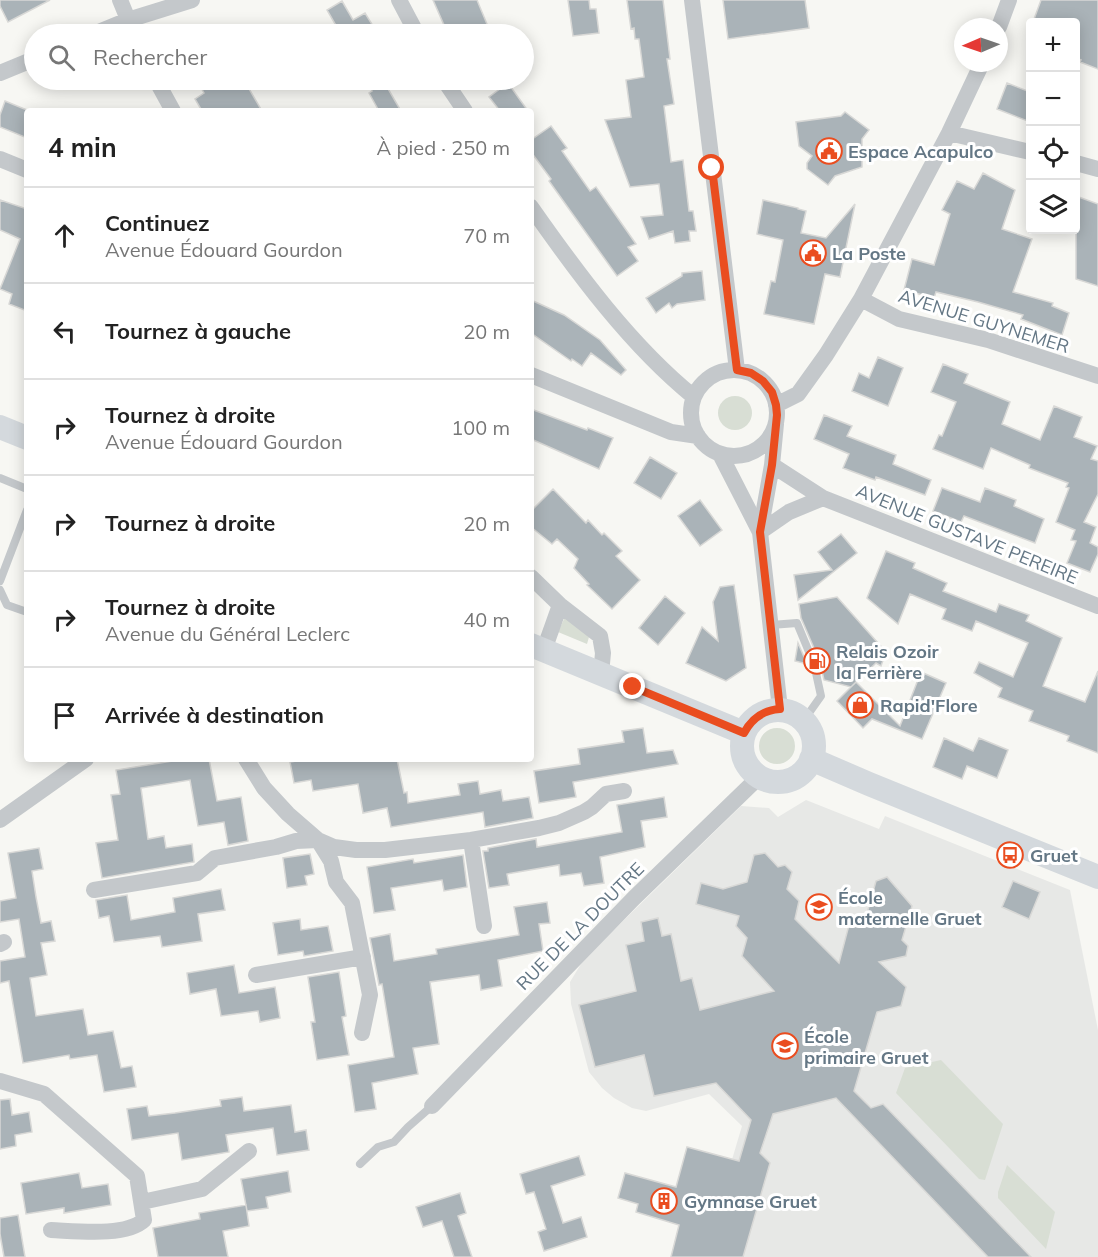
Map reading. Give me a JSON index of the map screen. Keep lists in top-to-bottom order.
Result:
{
  "streets": {
    "street": ["AVENUE GUYNEMER", "AVENUE GUSTAVE PEREIRE", "RUE DE LA DOUTRE"]
  },
  "places": {
    "public building": ["Espace Acapulco", "La Poste"],
    "fuel station": ["Relais Ozoir la Ferrière"],
    "shop": ["Rapid'Flore"],
    "bus stop": ["Gruet"],
    "school or university": ["École maternelle Gruet", "École primaire Gruet"],
    "building": ["Gymnase Gruet"]
  },
  "north": "left",
  "page": {
    "map_buttons": ["+", "−"],
    "search": "Rechercher",
    "heading": ["4 min", "À pied · 250 m"],
    "list": [
      ["Continuez", "Avenue Édouard Gourdon", "70 m"],
      ["Tournez à gauche", "20 m"],
      ["Tournez à droite", "Avenue Édouard Gourdon", "100 m"],
      ["Tournez à droite", "20 m"],
      ["Tournez à droite", "Avenue du Général Leclerc", "40 m"],
      "Arrivée à destination"
    ]
  }
}
